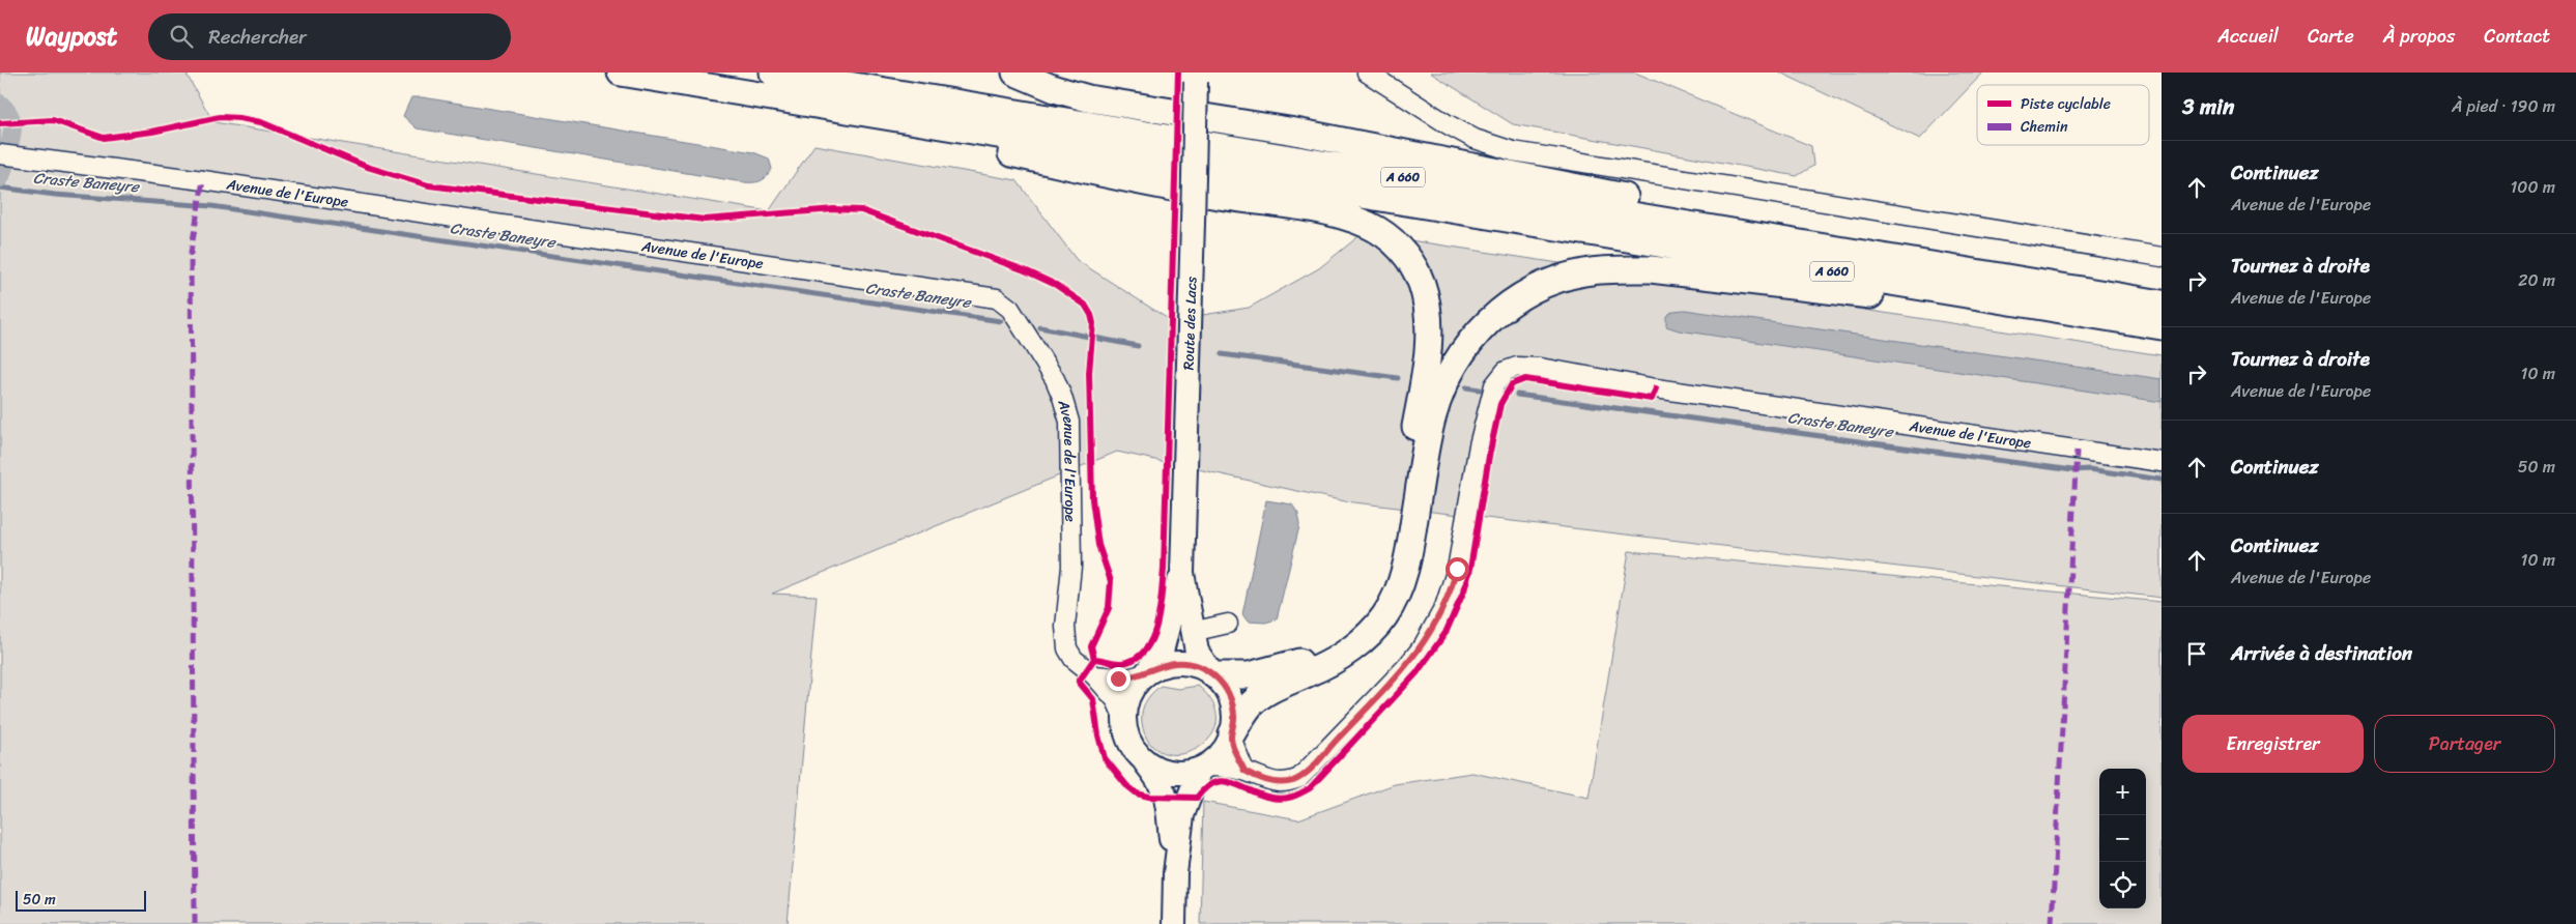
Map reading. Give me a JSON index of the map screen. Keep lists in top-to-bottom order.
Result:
{
  "streets": {
    "highway": ["A 660"],
    "main road": ["Route des Lacs"],
    "street": ["Avenue de l'Europe"]
  },
  "crossings": [
    ["Avenue de l'Europe", "Route des Lacs"]
  ],
  "water": ["Craste Baneyre"],
  "legend": ["Piste cyclable", "Chemin"],
  "scale_bar": "50 m",
  "page": {
    "header": "Waypost",
    "search": "Rechercher",
    "nav": [
      "Accueil",
      "Carte",
      "À propos",
      "Contact"
    ],
    "heading": ["3 min", "À pied · 190 m"],
    "list": [
      ["Continuez", "Avenue de l'Europe", "100 m"],
      ["Tournez à droite", "Avenue de l'Europe", "20 m"],
      ["Tournez à droite", "Avenue de l'Europe", "10 m"],
      ["Continuez", "50 m"],
      ["Continuez", "Avenue de l'Europe", "10 m"],
      "Arrivée à destination"
    ],
    "buttons": ["Enregistrer", "Partager"],
    "map_buttons": ["+", "−"],
    "scale": "50 m"
  }
}
